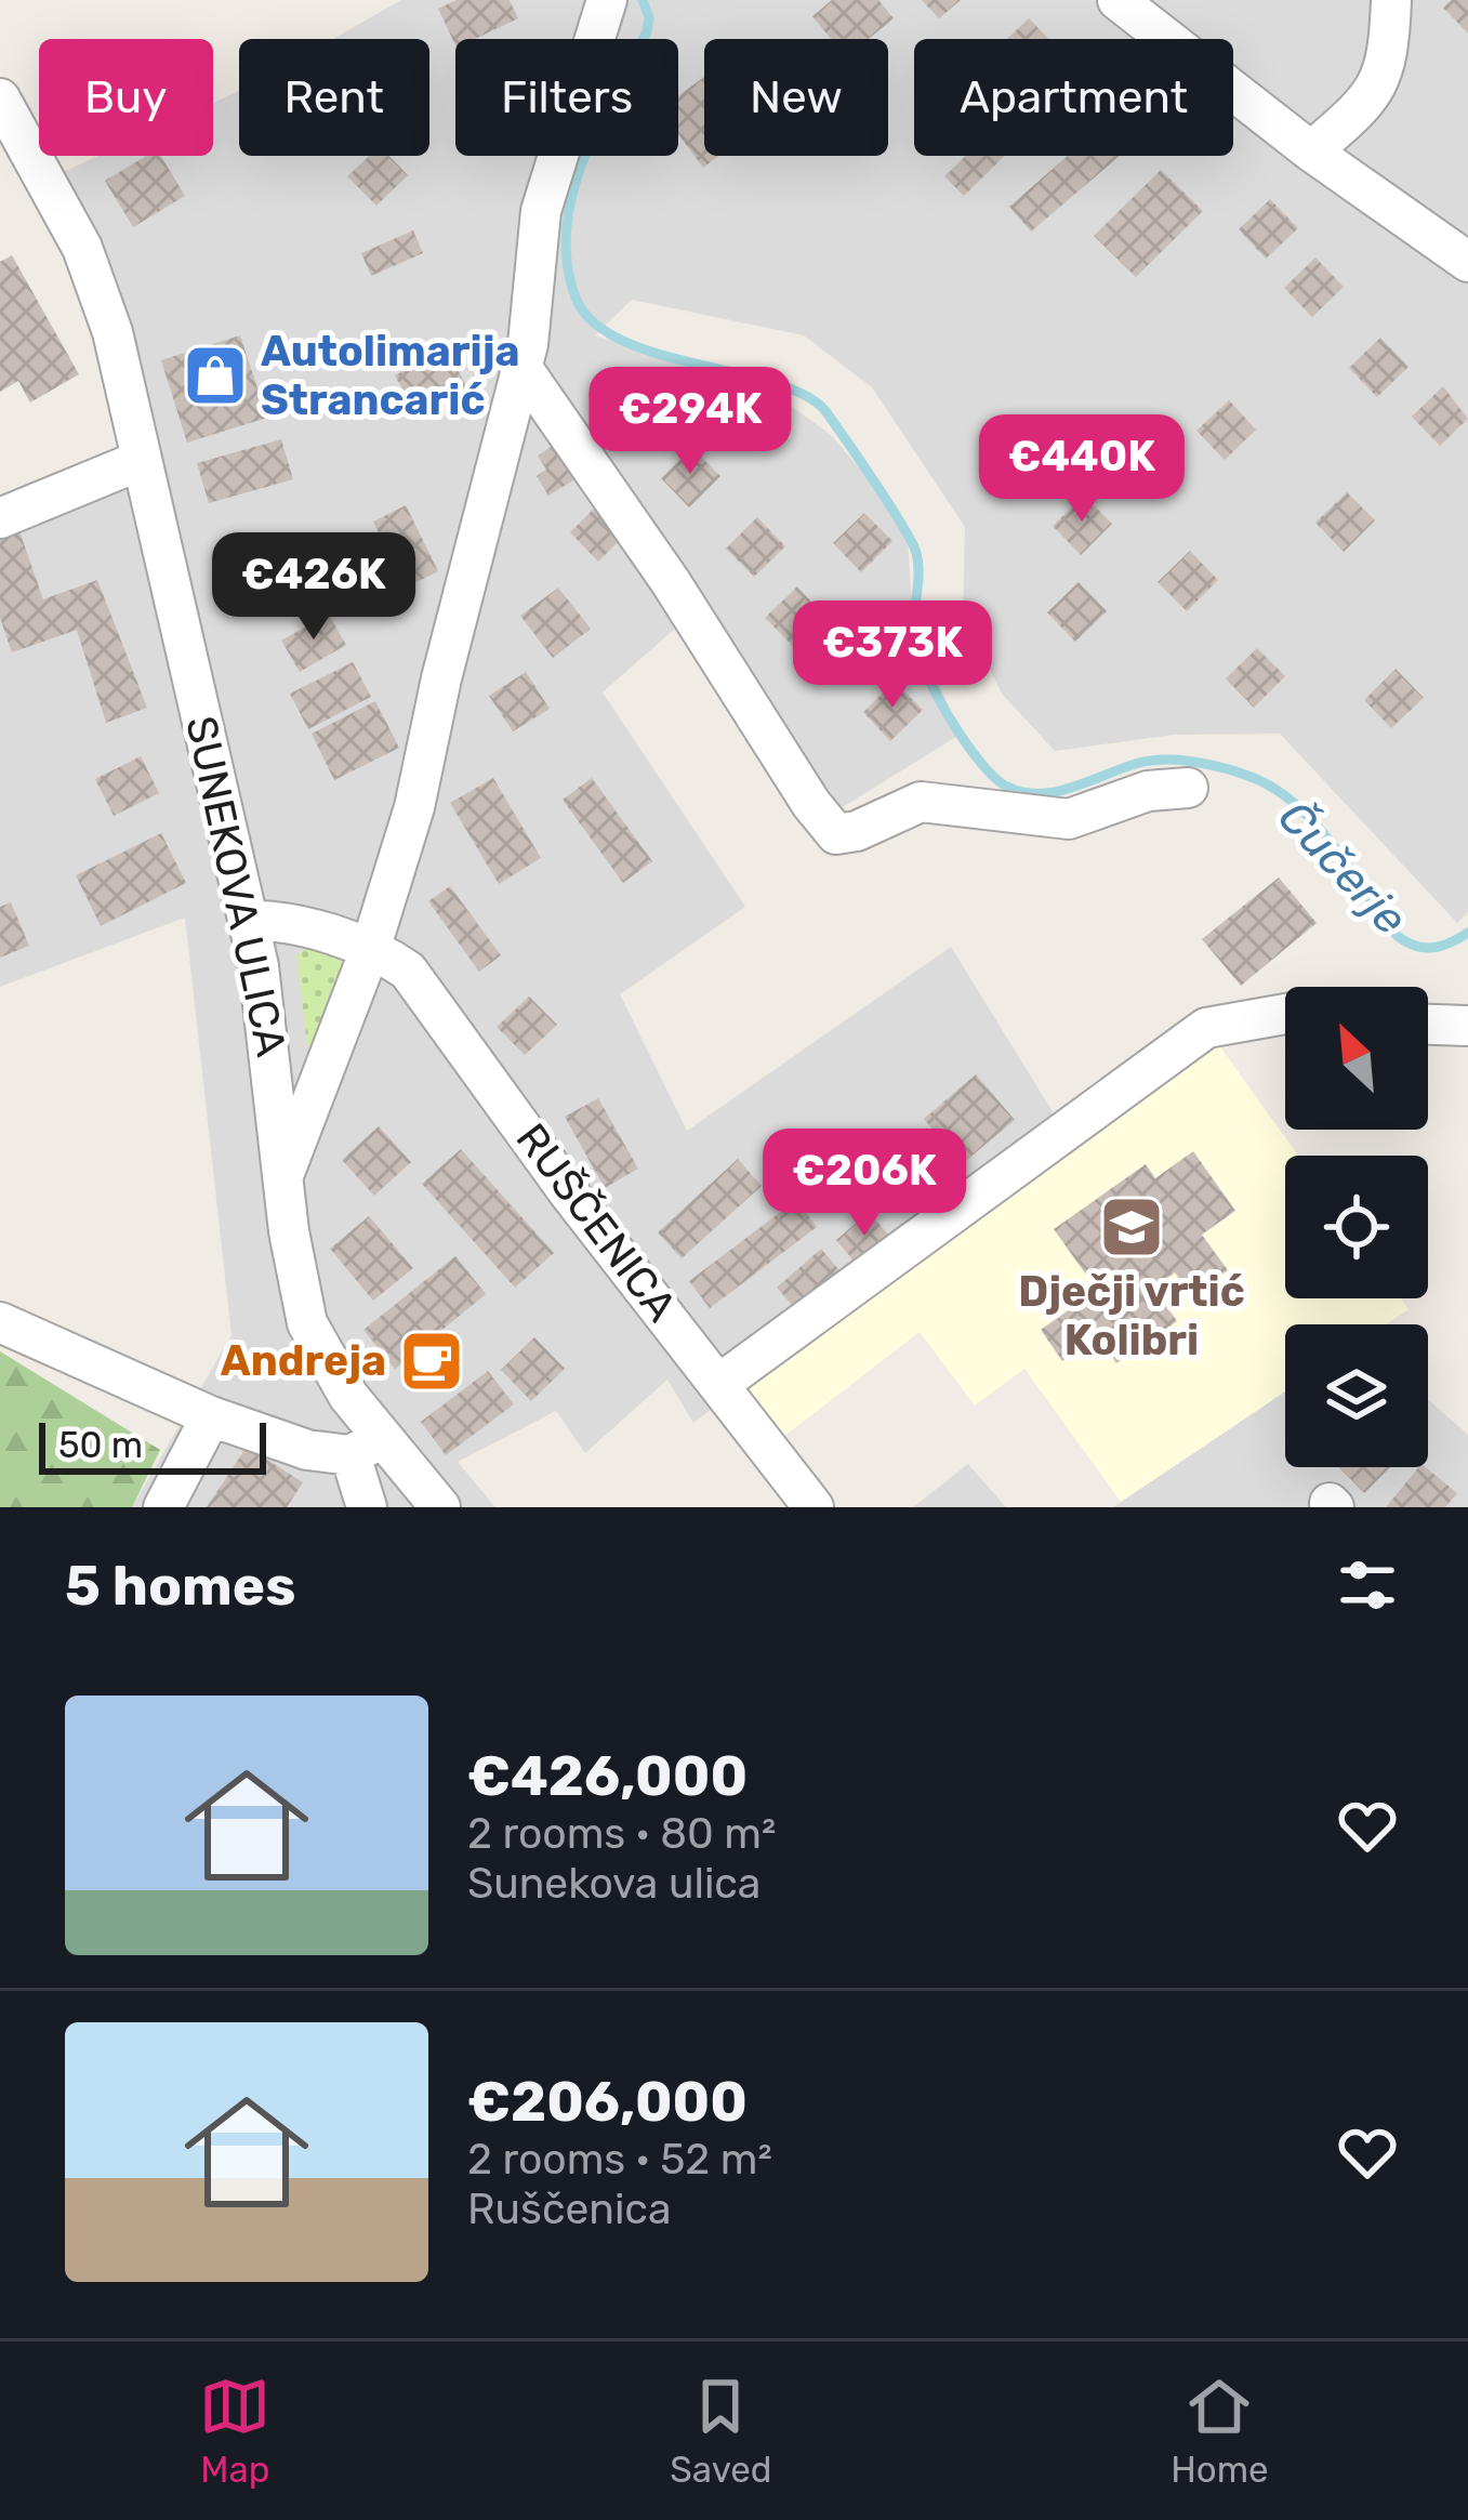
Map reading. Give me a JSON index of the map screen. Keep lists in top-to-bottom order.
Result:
{
  "streets": {
    "street": ["SUNEKOVA ULICA", "RUŠČENICA"]
  },
  "crossings": [
    ["SUNEKOVA ULICA", "RUŠČENICA"]
  ],
  "water": ["Čučerje"],
  "places": {
    "shop": ["Autolimarija Strancarić"],
    "school or university": ["Dječji vrtić Kolibri"],
    "cafe": ["Andreja"]
  },
  "scale_bar": "50 m",
  "north": "top left",
  "page": {
    "chip": [
      "Buy",
      "Rent",
      "Filters",
      "New",
      "Apartment"
    ],
    "price": [
      "€294K",
      "€440K",
      "€426K",
      "€373K",
      "€206K"
    ],
    "scale": "50 m",
    "heading": "5 homes",
    "list": [
      {
        "name": "€426,000",
        "note": "2 rooms · 80 m² · Sunekova ulica"
      },
      {
        "name": "€206,000",
        "note": "2 rooms · 52 m² · Ruščenica"
      }
    ],
    "tabs": ["Map", "Saved", "Home"]
  }
}
